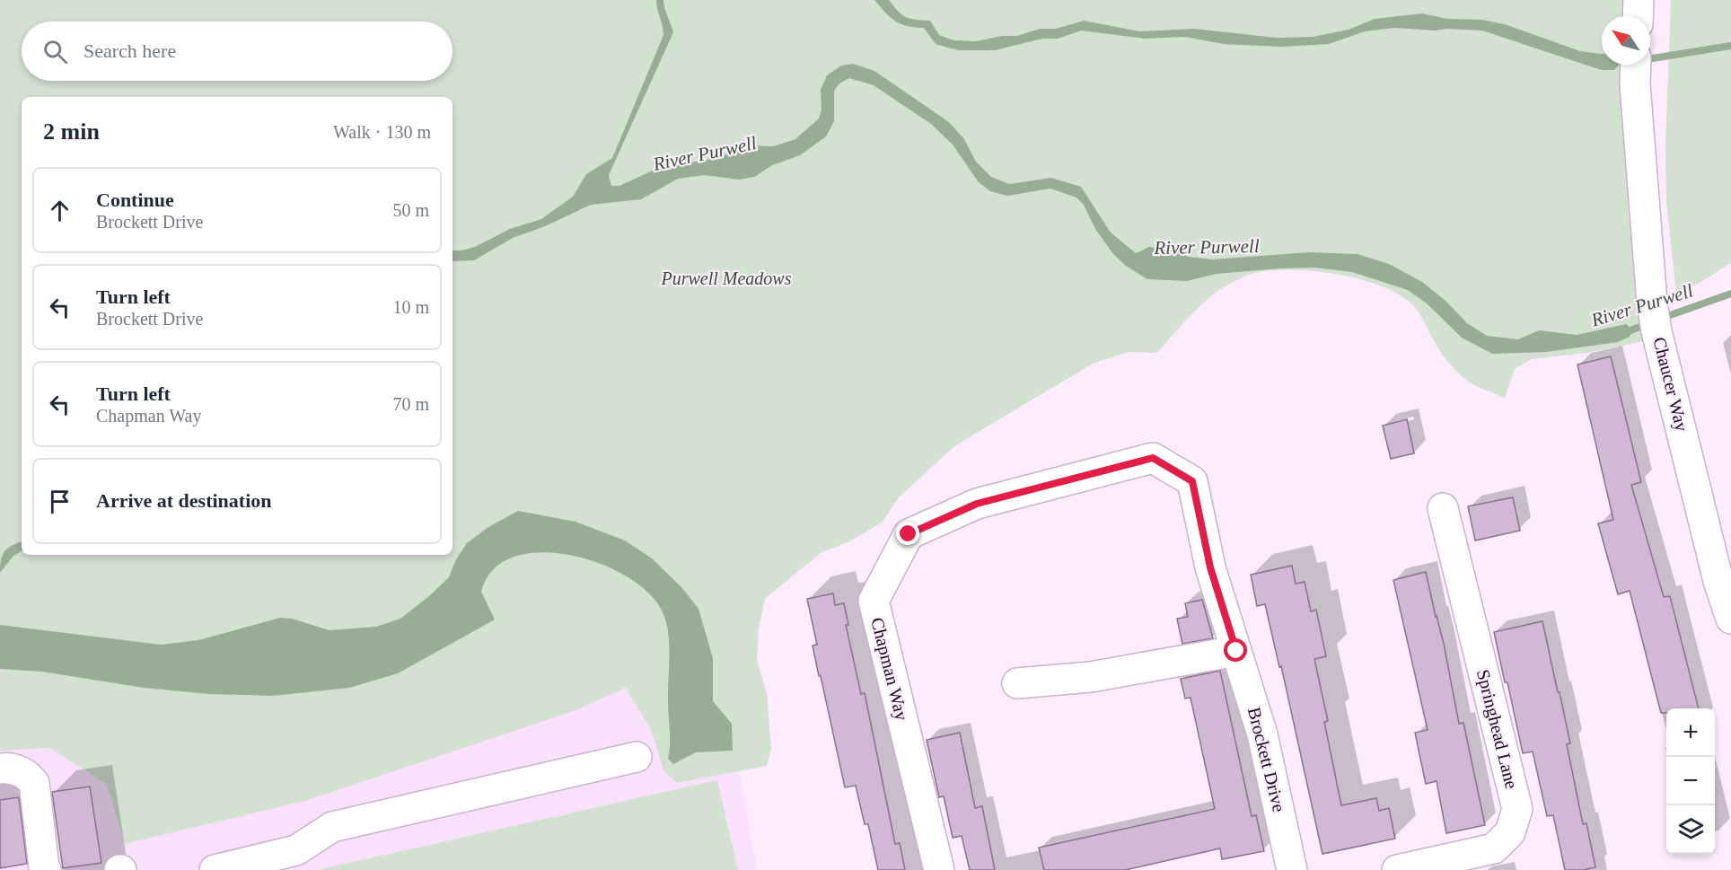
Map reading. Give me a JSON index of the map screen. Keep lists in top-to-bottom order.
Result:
{
  "streets": {
    "street": [
      "Chaucer Way",
      "Chapman Way",
      "Springhead Lane",
      "Brockett Drive"
    ]
  },
  "crossings": [
    ["Chapman Way", "Brockett Drive"]
  ],
  "water": ["River Purwell"],
  "parks": ["Purwell Meadows"],
  "north": "top left",
  "page": {
    "search": "Search here",
    "heading": ["2 min", "Walk · 130 m"],
    "list": [
      ["Continue", "Brockett Drive", "50 m"],
      ["Turn left", "Brockett Drive", "10 m"],
      ["Turn left", "Chapman Way", "70 m"],
      "Arrive at destination"
    ],
    "map_buttons": ["+", "−"]
  }
}
